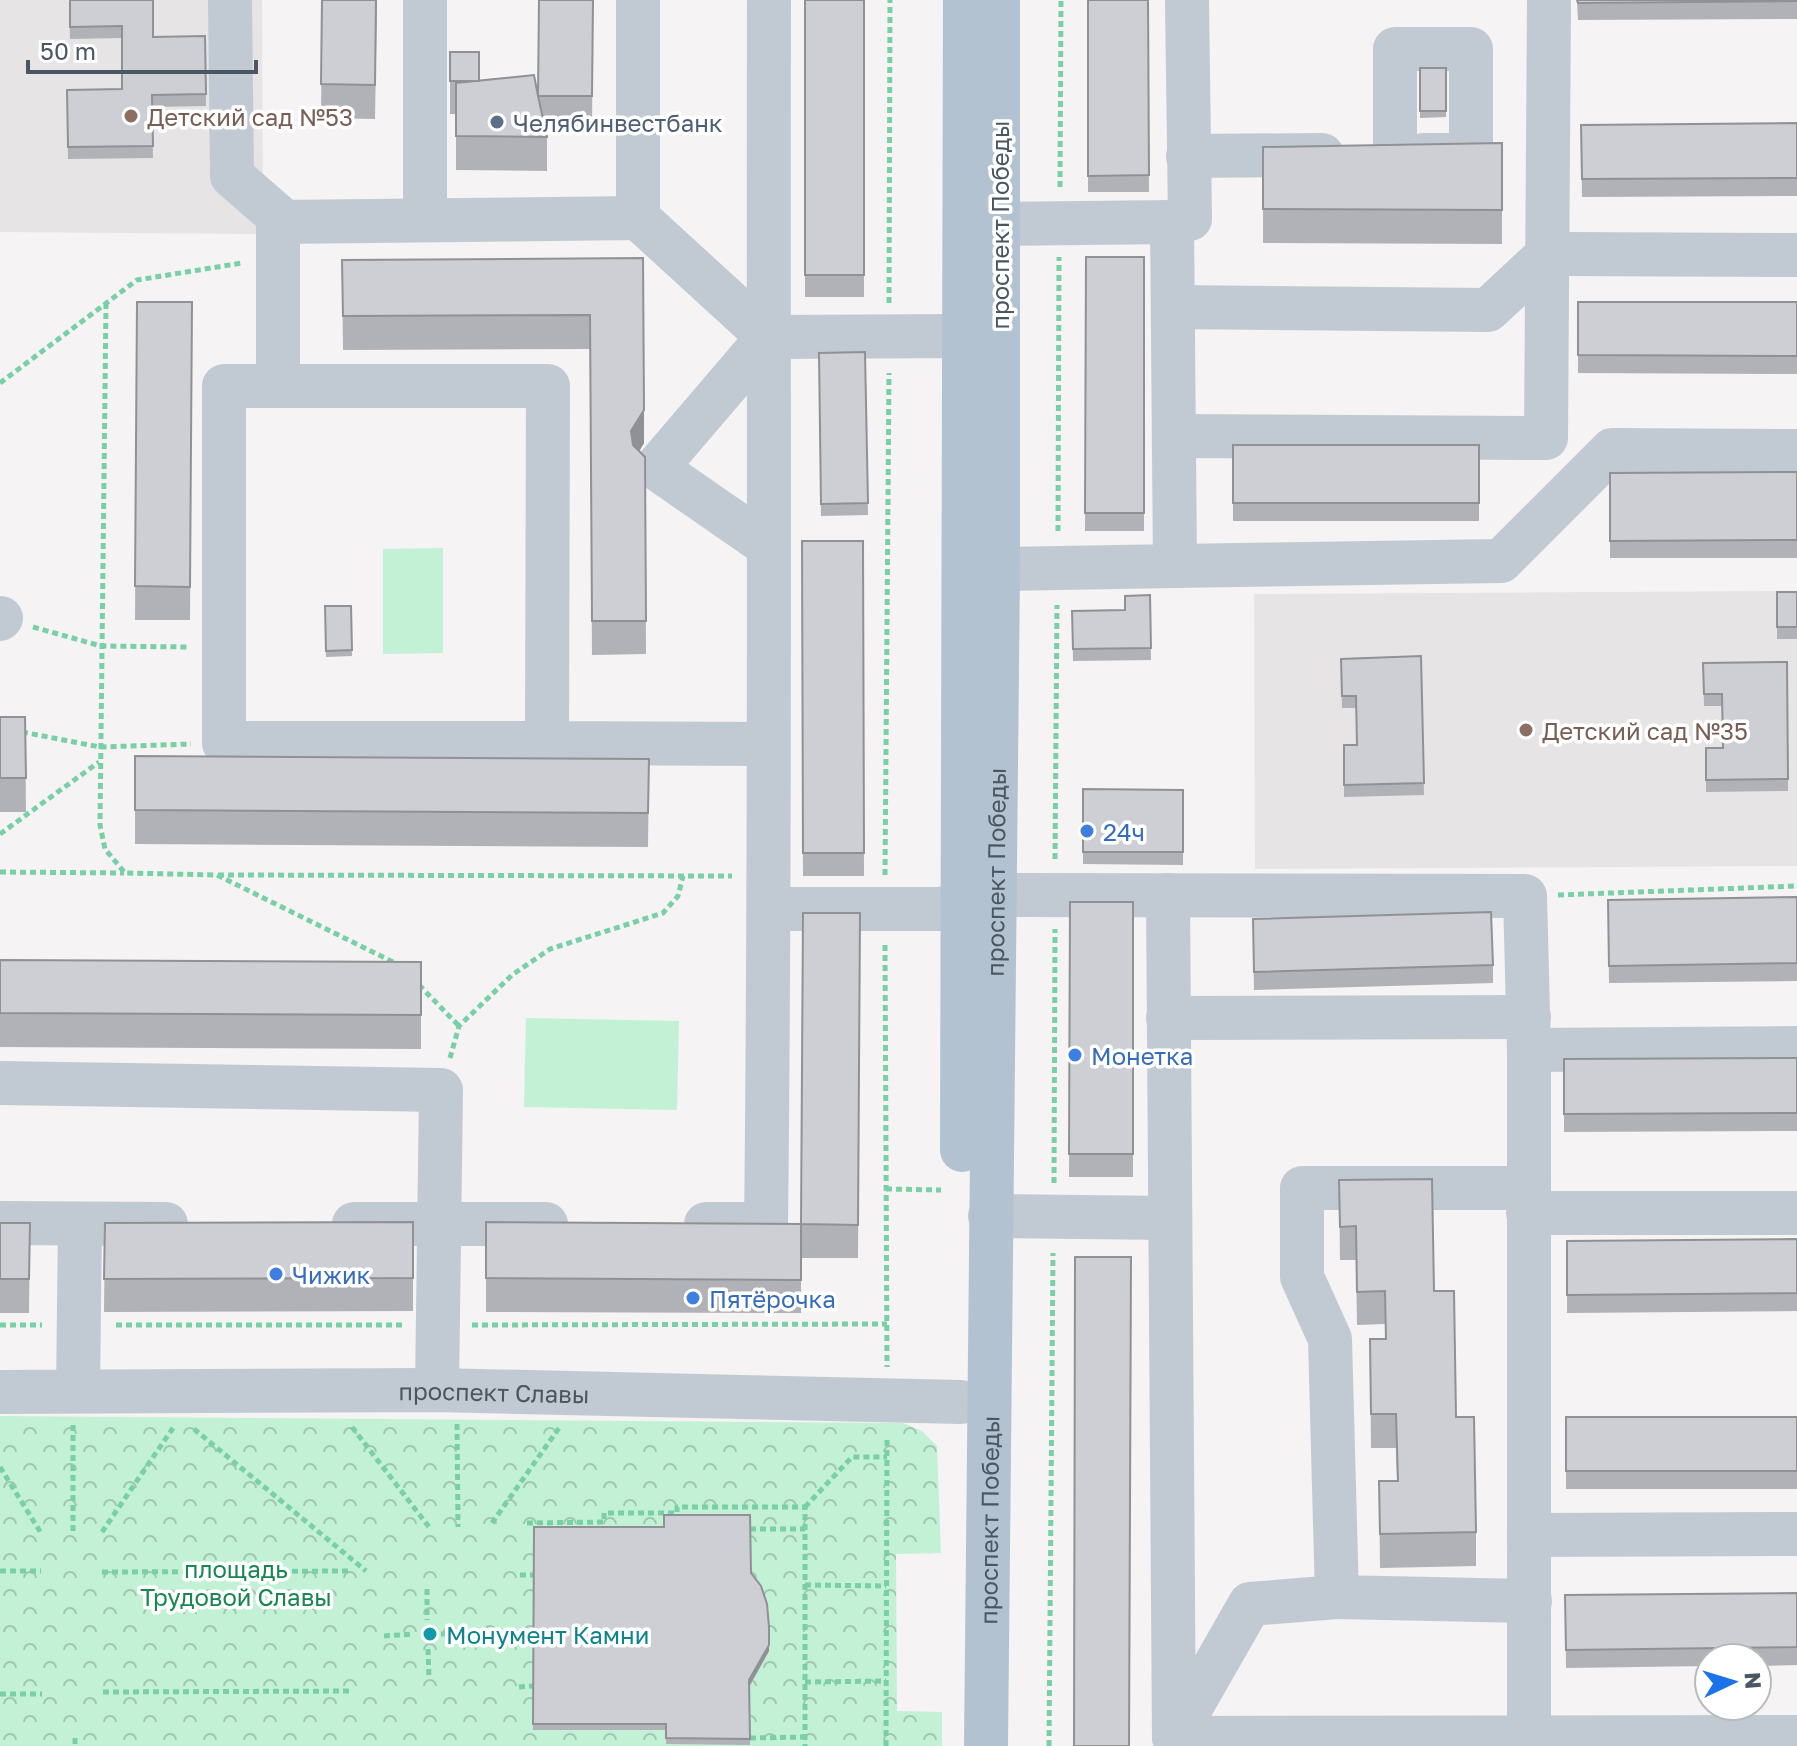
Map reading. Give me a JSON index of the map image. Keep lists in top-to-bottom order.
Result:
{
  "streets": {
    "main road": ["проспект Победы"],
    "street": ["проспект Славы"]
  },
  "crossings": [
    ["проспект Победы", "проспект Славы"]
  ],
  "parks": ["площадь Трудовой Славы"],
  "places": [
    "Детский сад №53",
    "Челябинвестбанк",
    "Детский сад №35",
    "24ч",
    "Монетка",
    "Чижик",
    "Пятёрочка",
    "Монумент Камни"
  ],
  "scale_bar": "50 m",
  "north": "right"
}
